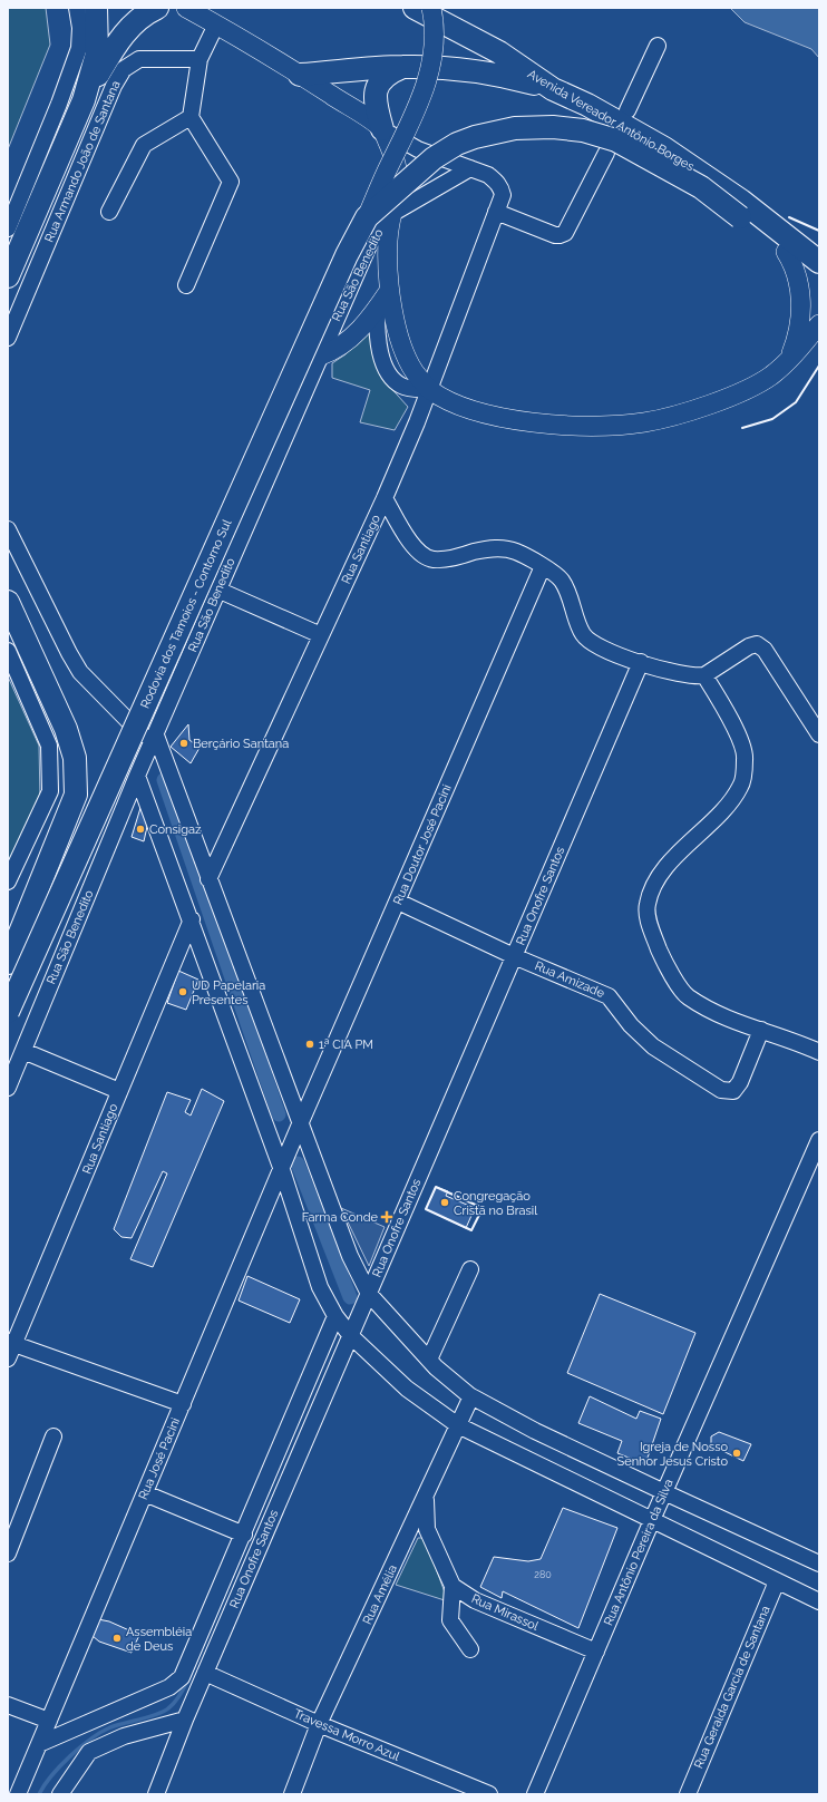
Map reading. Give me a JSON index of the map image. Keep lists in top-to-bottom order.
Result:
{
  "streets": {
    "highway": ["Avenida Vereador Antônio Borges", "Rodovia dos Tamoios - Contorno Sul"],
    "street": [
      "Rua Armando João de Santana",
      "Rua São Benedito",
      "Rua Santiago",
      "Rua Doutor José Pacini",
      "Rua Onofre Santos",
      "Rua Amizade",
      "Rua José Pacini",
      "Rua Antônio Pereira da Silva",
      "Rua Amélia",
      "Rua Mirassol",
      "Rua Geralda Garcia de Santana",
      "Travessa Morro Azul"
    ]
  },
  "crossings": [
    ["Rua São Benedito", "Rua Santiago"],
    ["Rua Doutor José Pacini", "Rua Amizade"],
    ["Rua Doutor José Pacini", "Rua José Pacini"],
    ["Rua Onofre Santos", "Rua Amizade"],
    ["Rua Onofre Santos", "Rua José Pacini"],
    ["Rua Onofre Santos", "Travessa Morro Azul"],
    ["Rua Antônio Pereira da Silva", "Rua Mirassol"],
    ["Rua Amélia", "Travessa Morro Azul"]
  ],
  "places": {
    "other": [
      "Berçário Santana",
      "Consigaz",
      "UD Papelaria Presentes",
      "1ª CIA PM",
      "Congregação Cristã no Brasil",
      "Igreja de Nosso Senhor Jesus Cristo",
      "Assembléia de Deus"
    ],
    "health": ["Farma Conde"]
  },
  "house_numbers": ["280"]
}
